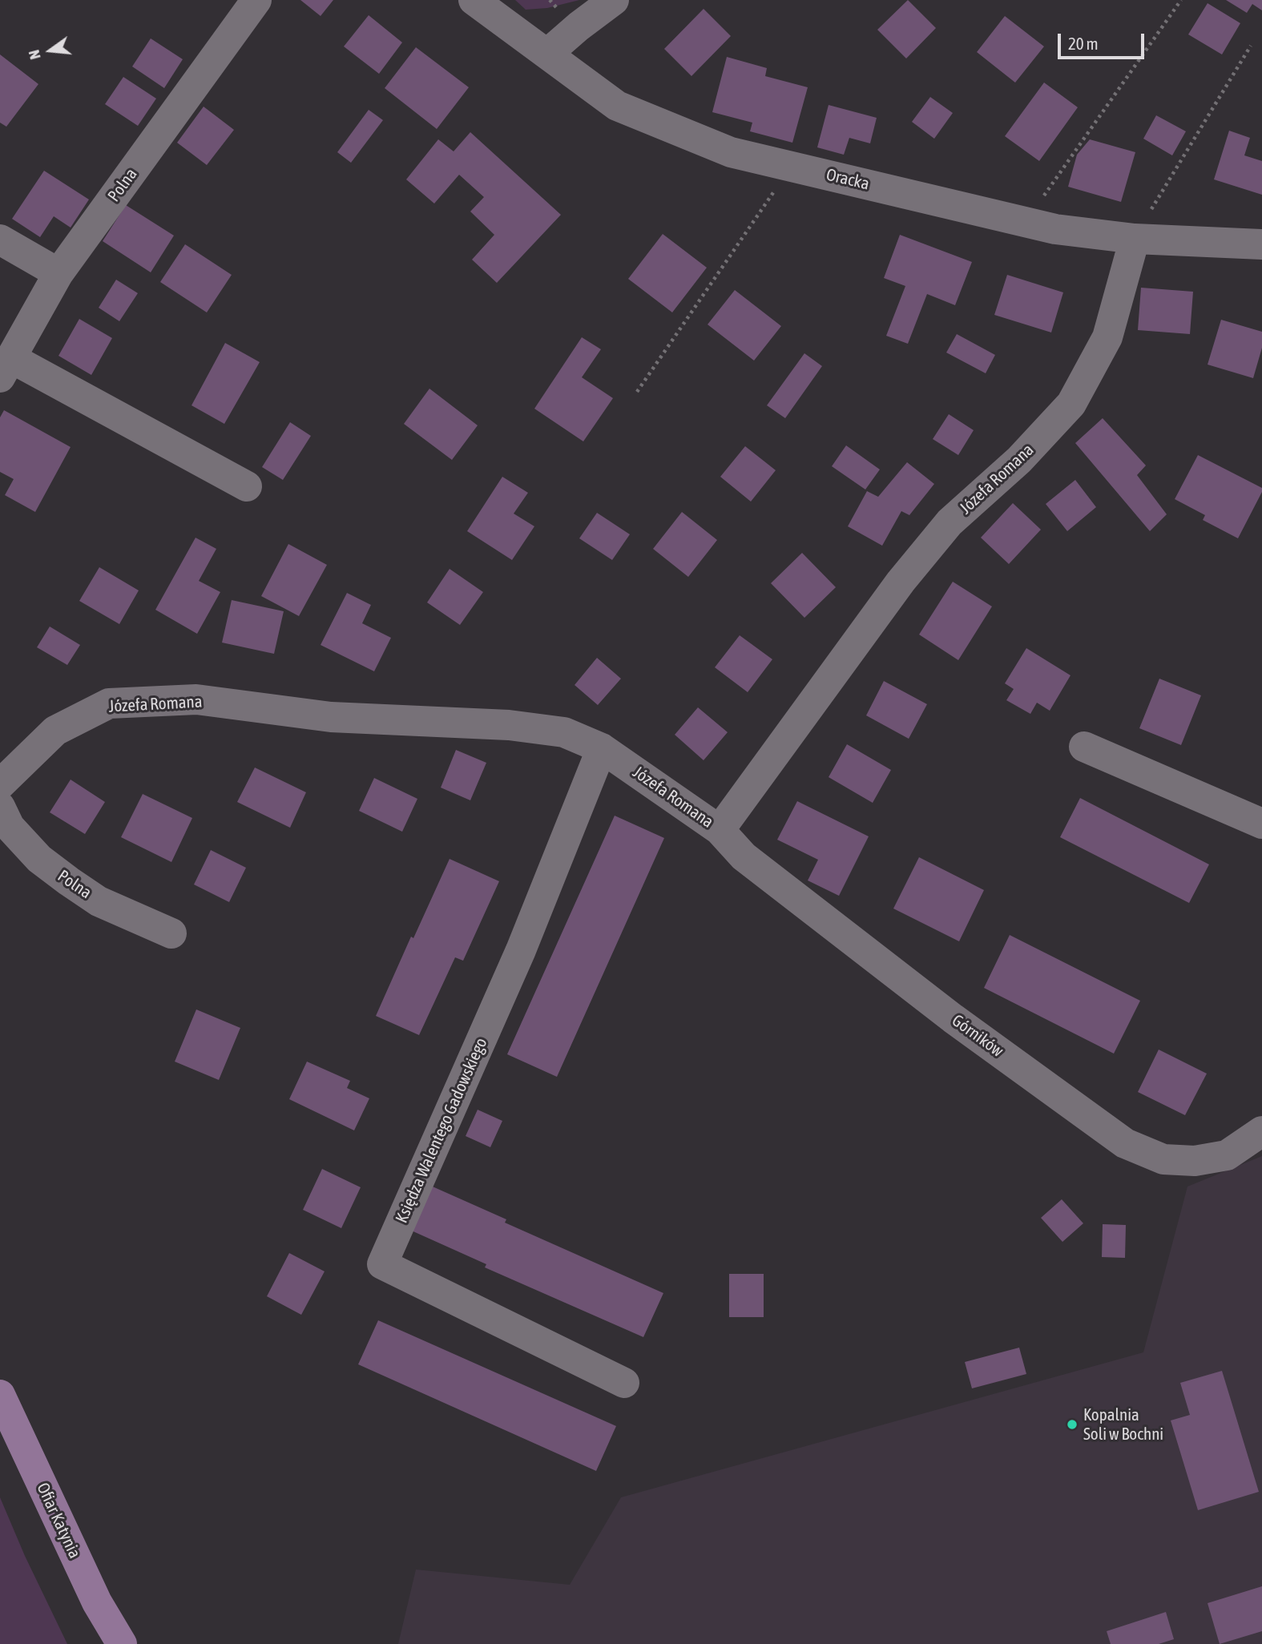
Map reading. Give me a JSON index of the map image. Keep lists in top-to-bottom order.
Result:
{
  "streets": {
    "main road": ["Ofiar Katynia"],
    "street": [
      "Oracka",
      "Polna",
      "Józefa Romana",
      "Górników",
      "Księdza Walentego Gadowskiego"
    ]
  },
  "crossings": [
    ["Oracka", "Józefa Romana"],
    ["Józefa Romana", "Górników"],
    ["Józefa Romana", "Księdza Walentego Gadowskiego"]
  ],
  "places": ["Kopalnia Soli w Bochni"],
  "scale_bar": "20 m",
  "north": "left"
}
